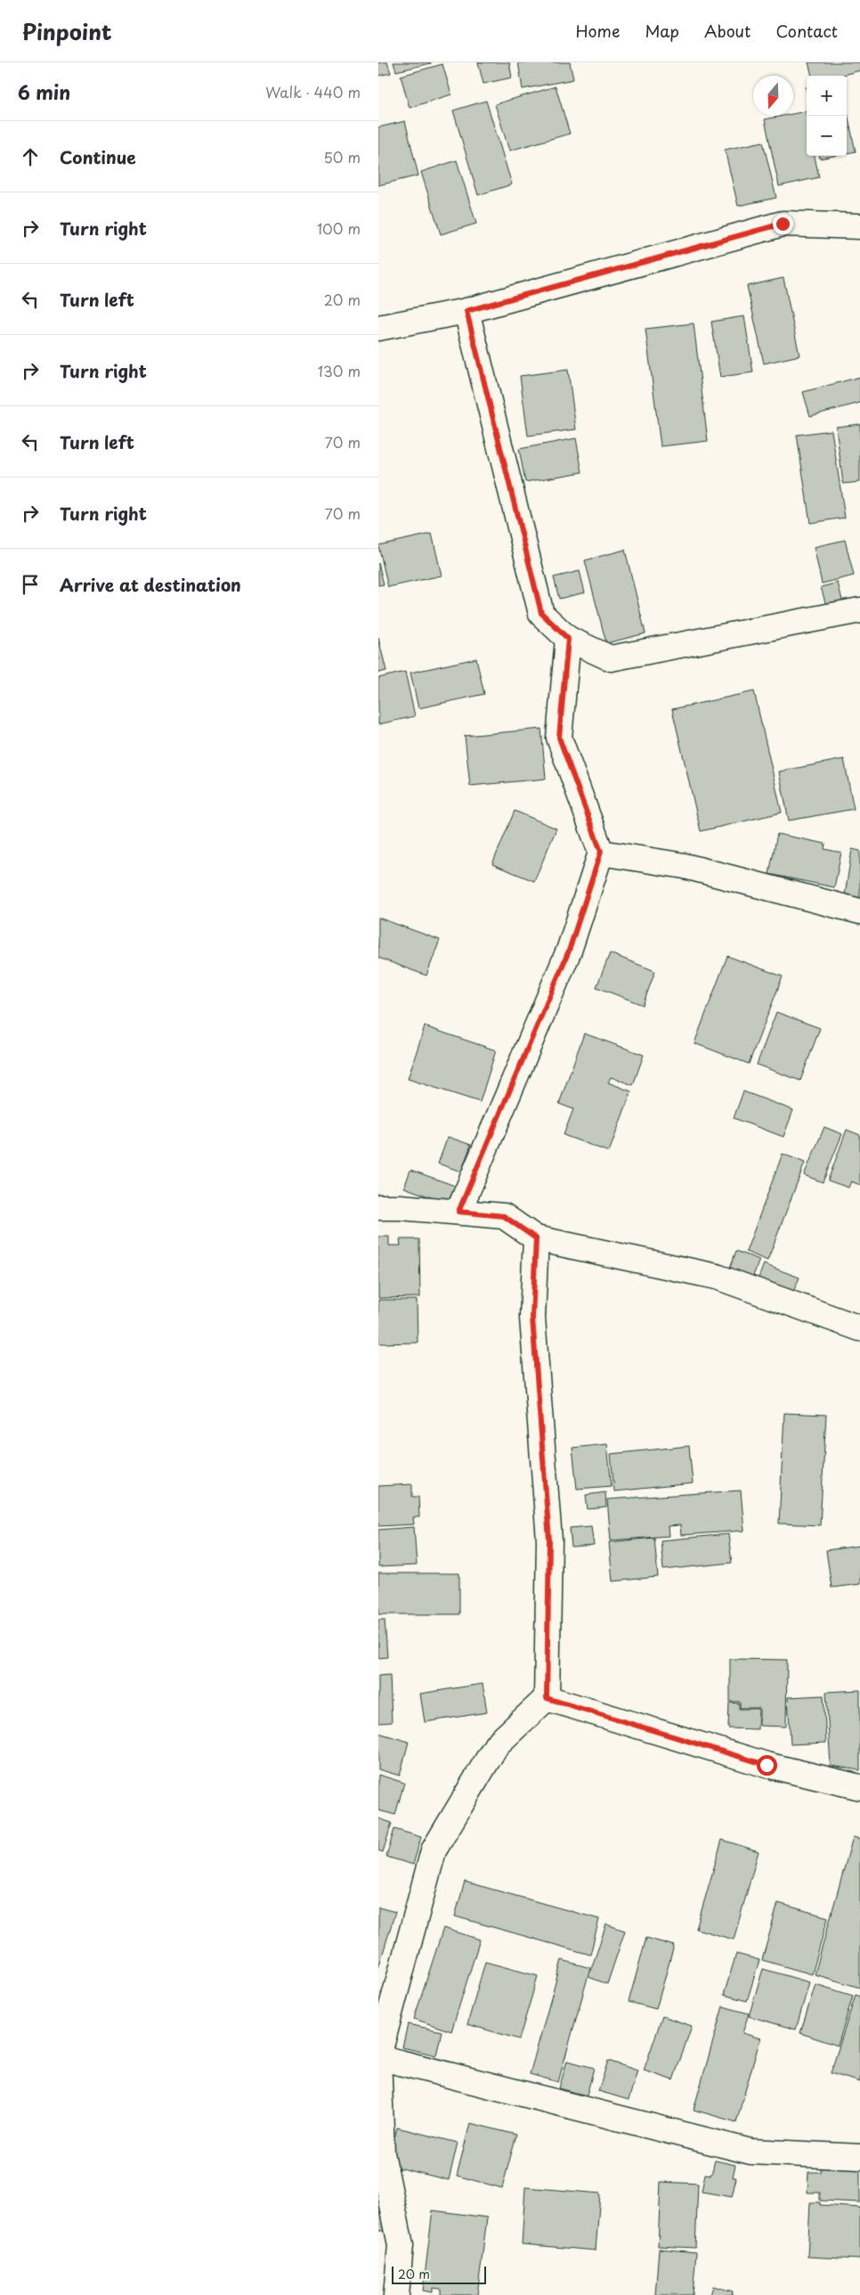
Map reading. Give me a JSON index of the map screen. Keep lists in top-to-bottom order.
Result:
{
  "scale_bar": "20 m",
  "north": "bottom",
  "page": {
    "header": "Pinpoint",
    "nav": [
      "Home",
      "Map",
      "About",
      "Contact"
    ],
    "heading": ["6 min", "Walk · 440 m"],
    "map_buttons": ["+", "−"],
    "list": [
      ["Continue", "50 m"],
      ["Turn right", "100 m"],
      ["Turn left", "20 m"],
      ["Turn right", "130 m"],
      ["Turn left", "70 m"],
      ["Turn right", "70 m"],
      "Arrive at destination"
    ],
    "scale": "20 m"
  }
}
